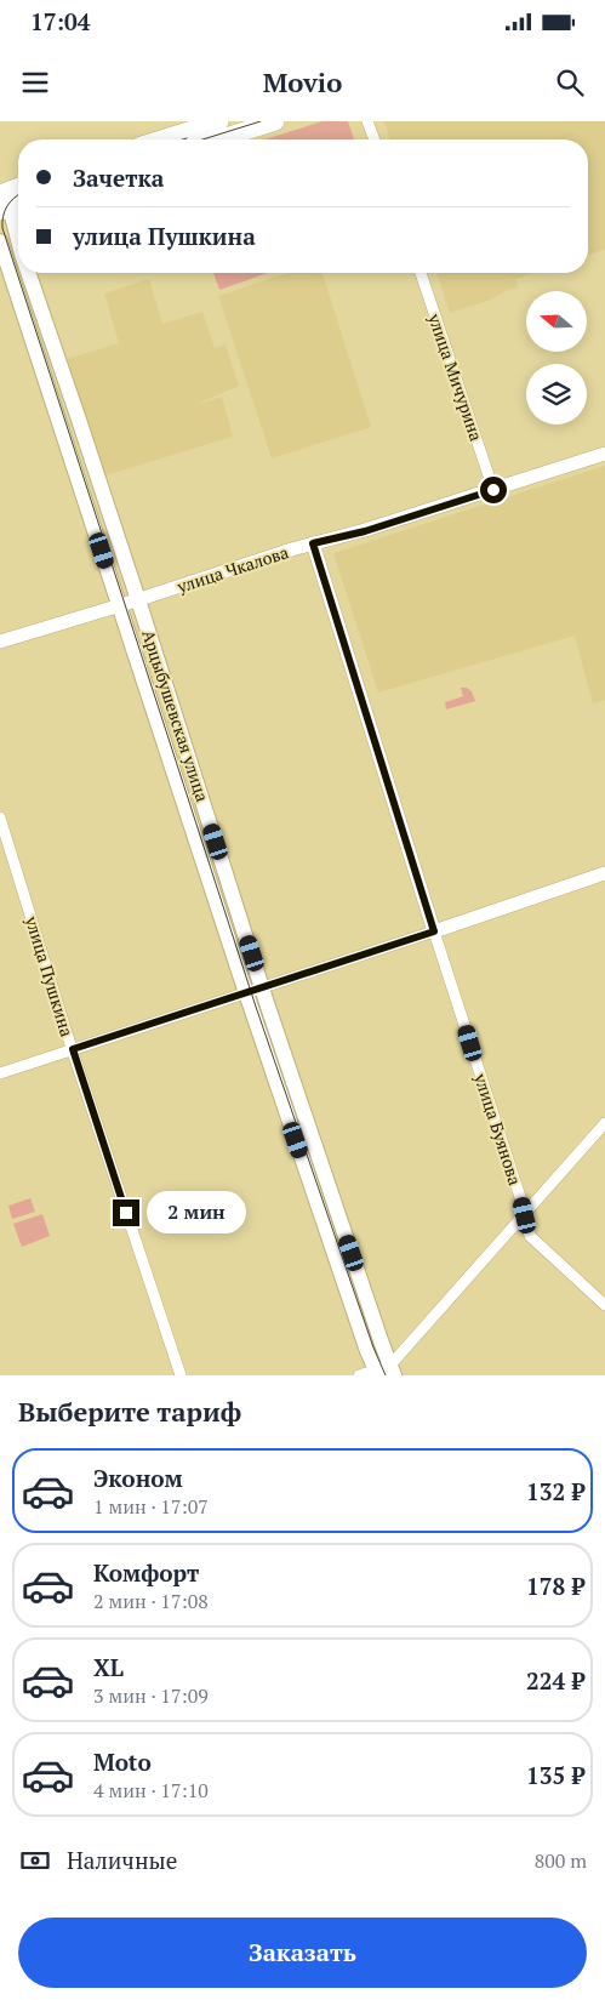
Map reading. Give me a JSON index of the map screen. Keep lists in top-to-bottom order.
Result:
{
  "streets": {
    "main road": ["Арцыбушевская улица"],
    "street": [
      "улица Мичурина",
      "улица Чкалова",
      "улица Пушкина",
      "улица Буянова"
    ]
  },
  "crossings": [
    ["улица Мичурина", "улица Чкалова"],
    ["улица Чкалова", "Арцыбушевская улица"],
    ["улица Чкалова", "улица Буянова"]
  ],
  "north": "left",
  "page": {
    "status": "17:04",
    "header": "Movio",
    "banner": ["Зачетка", "улица Пушкина"],
    "bubble": "2 мин",
    "heading": "Выберите тариф",
    "list": [
      {
        "name": "Эконом",
        "note": "1 мин · 17:07",
        "value": "132 ₽"
      },
      {
        "name": "Комфорт",
        "note": "2 мин · 17:08",
        "value": "178 ₽"
      },
      {
        "name": "XL",
        "note": "3 мин · 17:09",
        "value": "224 ₽"
      },
      {
        "name": "Moto",
        "note": "4 мин · 17:10",
        "value": "135 ₽"
      }
    ],
    "pay": ["Наличные", "800 m"],
    "buttons": "Заказать"
  }
}
